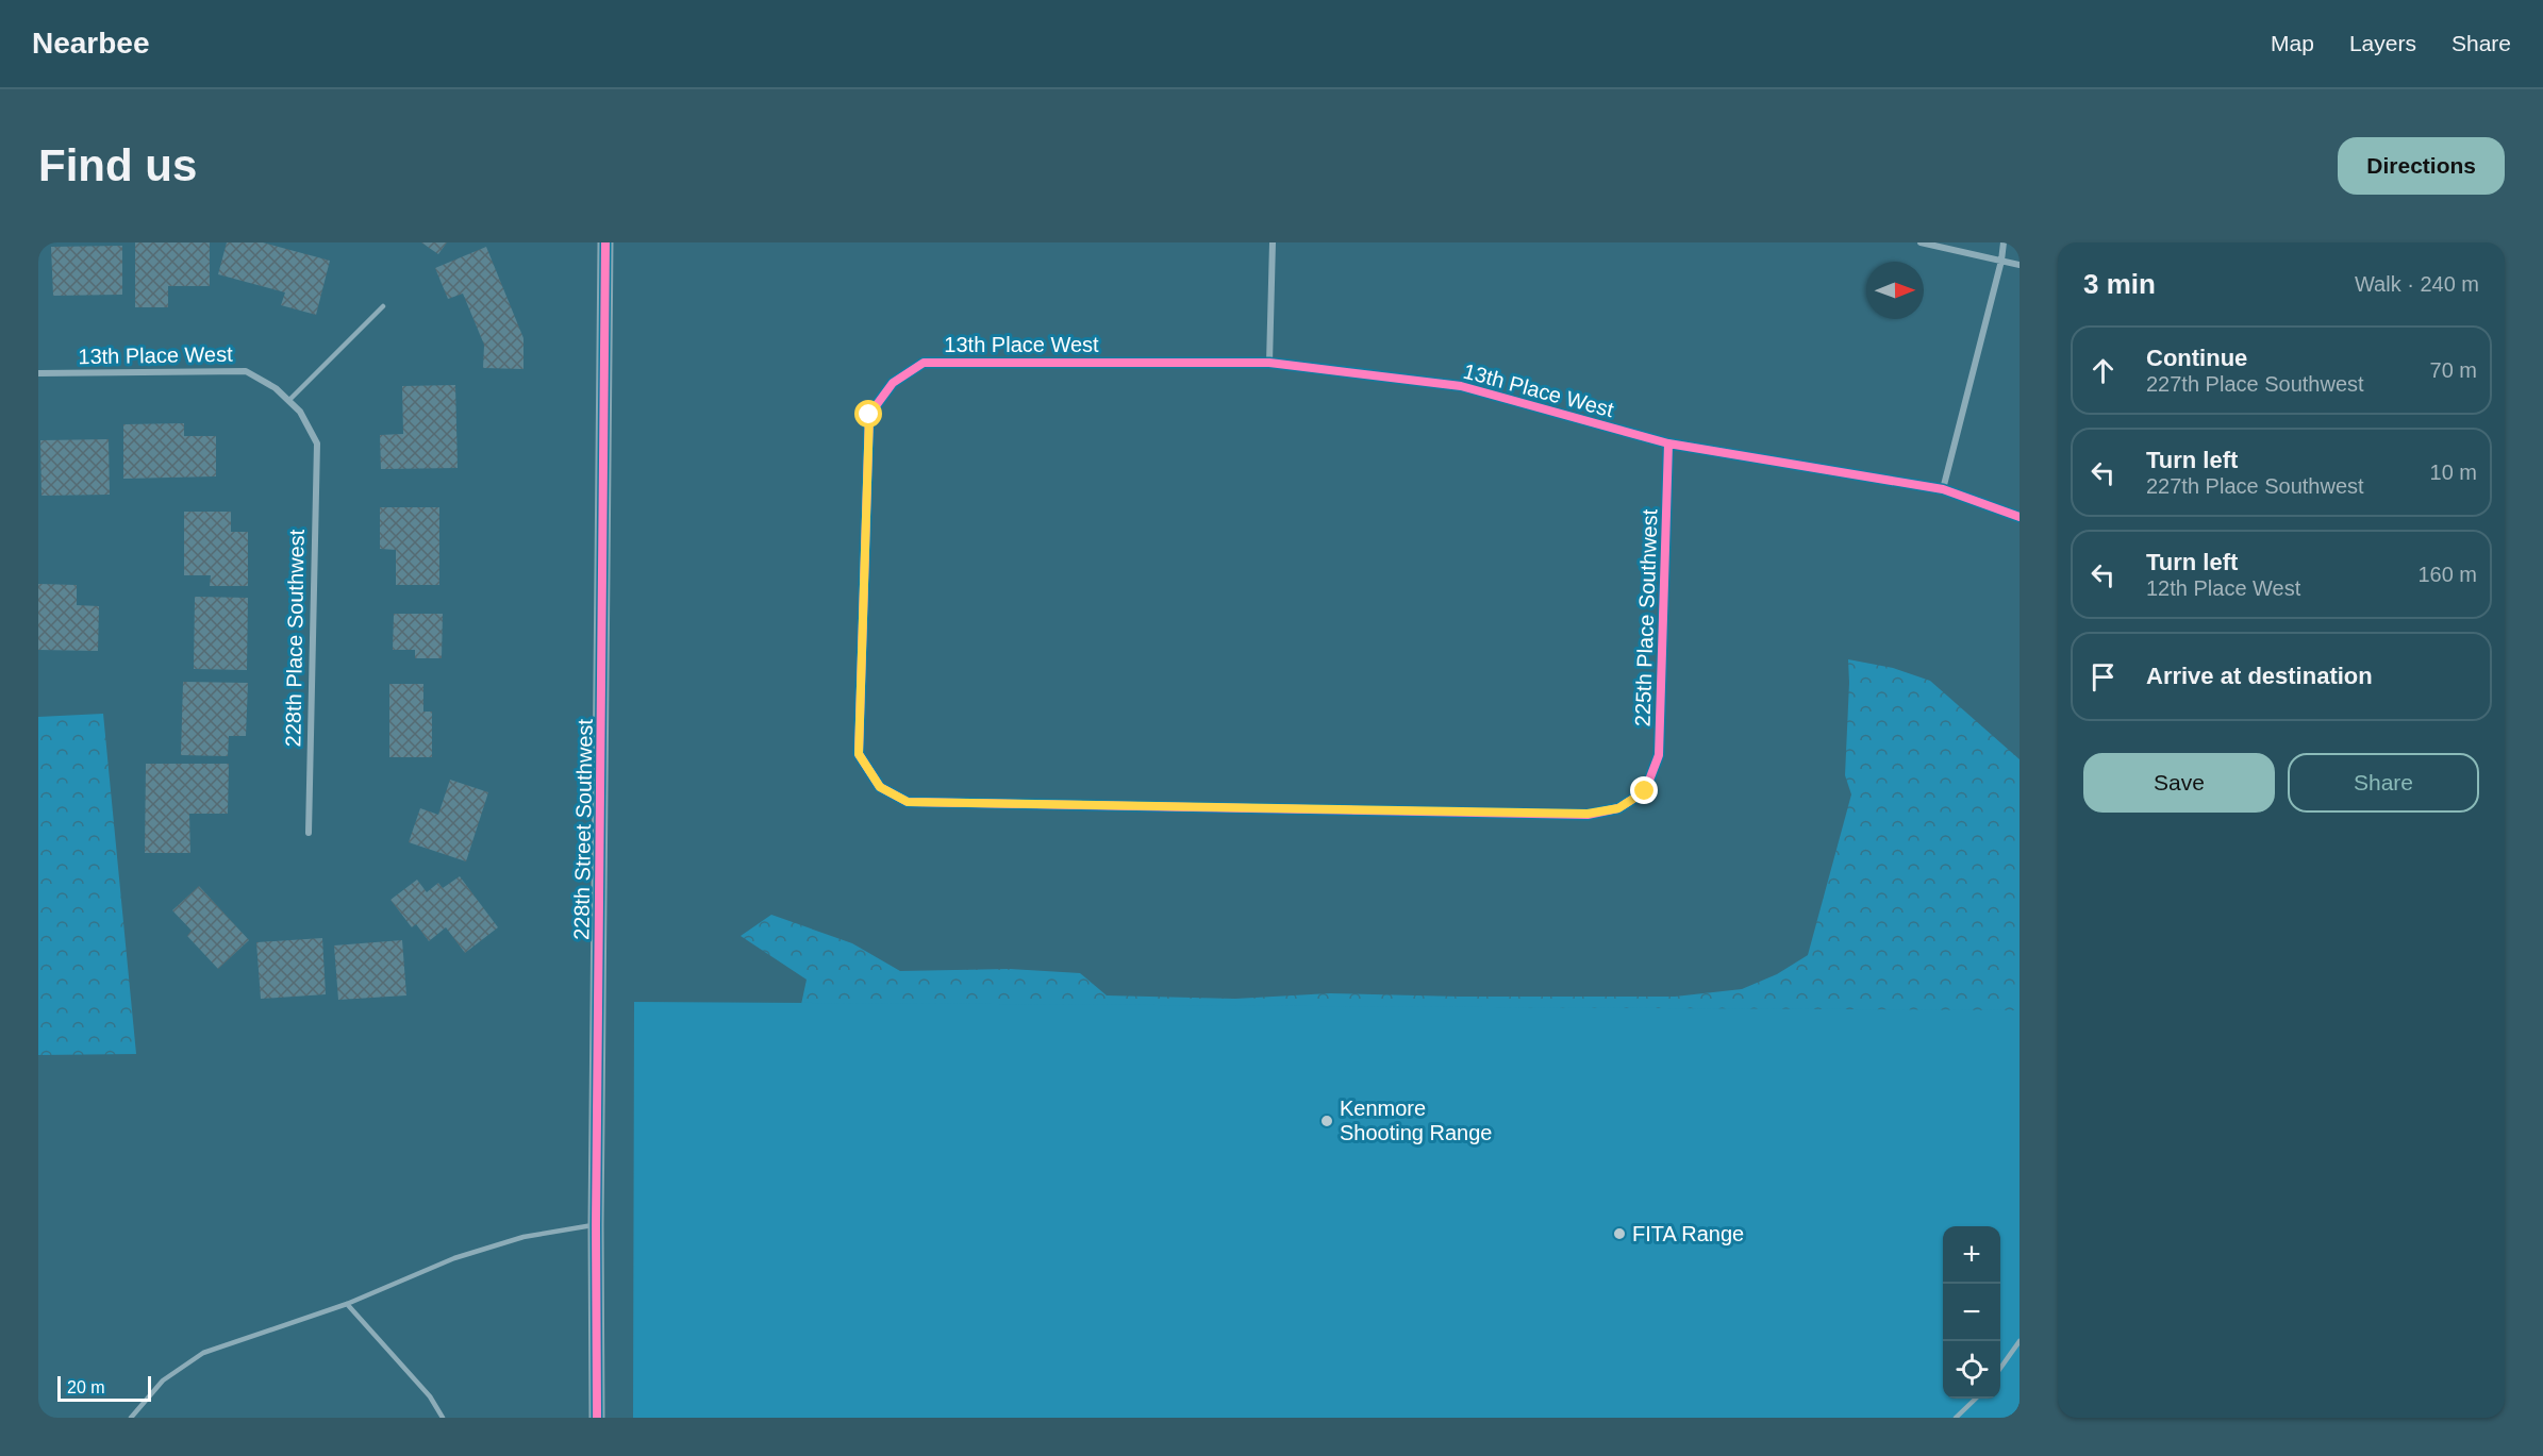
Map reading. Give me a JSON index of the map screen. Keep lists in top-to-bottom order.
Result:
{
  "streets": {
    "main road": ["228th Street Southwest"],
    "street": ["13th Place West", "225th Place Southwest", "228th Place Southwest"]
  },
  "crossings": [
    ["13th Place West", "225th Place Southwest"],
    ["13th Place West", "228th Place Southwest"]
  ],
  "places": ["Kenmore Shooting Range", "FITA Range"],
  "scale_bar": "20 m",
  "north": "right",
  "page": {
    "header": "Nearbee",
    "nav": ["Map", "Layers", "Share"],
    "buttons": [
      "Directions",
      ["Save", "Share"]
    ],
    "title": "Find us",
    "heading": ["3 min", "Walk · 240 m"],
    "list": [
      ["Continue", "227th Place Southwest", "70 m"],
      ["Turn left", "227th Place Southwest", "10 m"],
      ["Turn left", "12th Place West", "160 m"],
      "Arrive at destination"
    ],
    "map_buttons": ["+", "−"],
    "scale": "20 m"
  }
}
